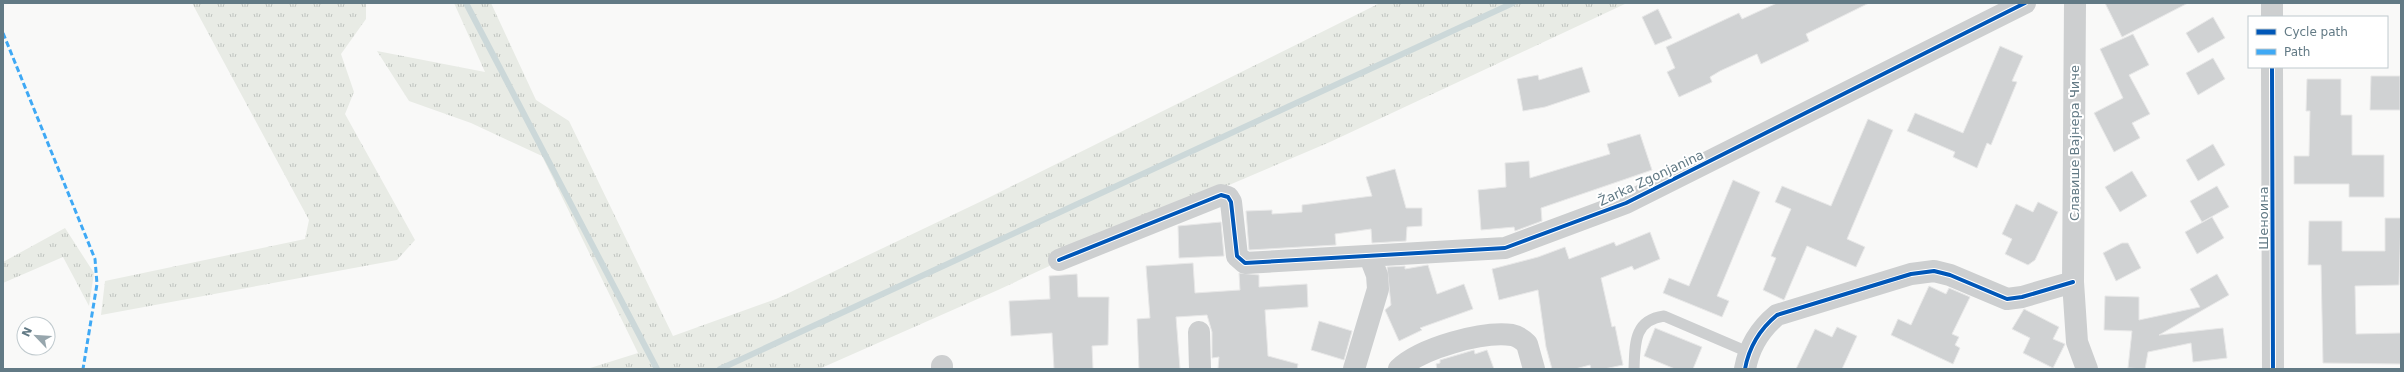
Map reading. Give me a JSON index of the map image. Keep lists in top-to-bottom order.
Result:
{
  "streets": {
    "street": ["Славише Вајнера Чиче", "Žarka Zgonjanina", "Шеноина"]
  },
  "legend": ["Cycle path", "Path"],
  "north": "top left"
}
